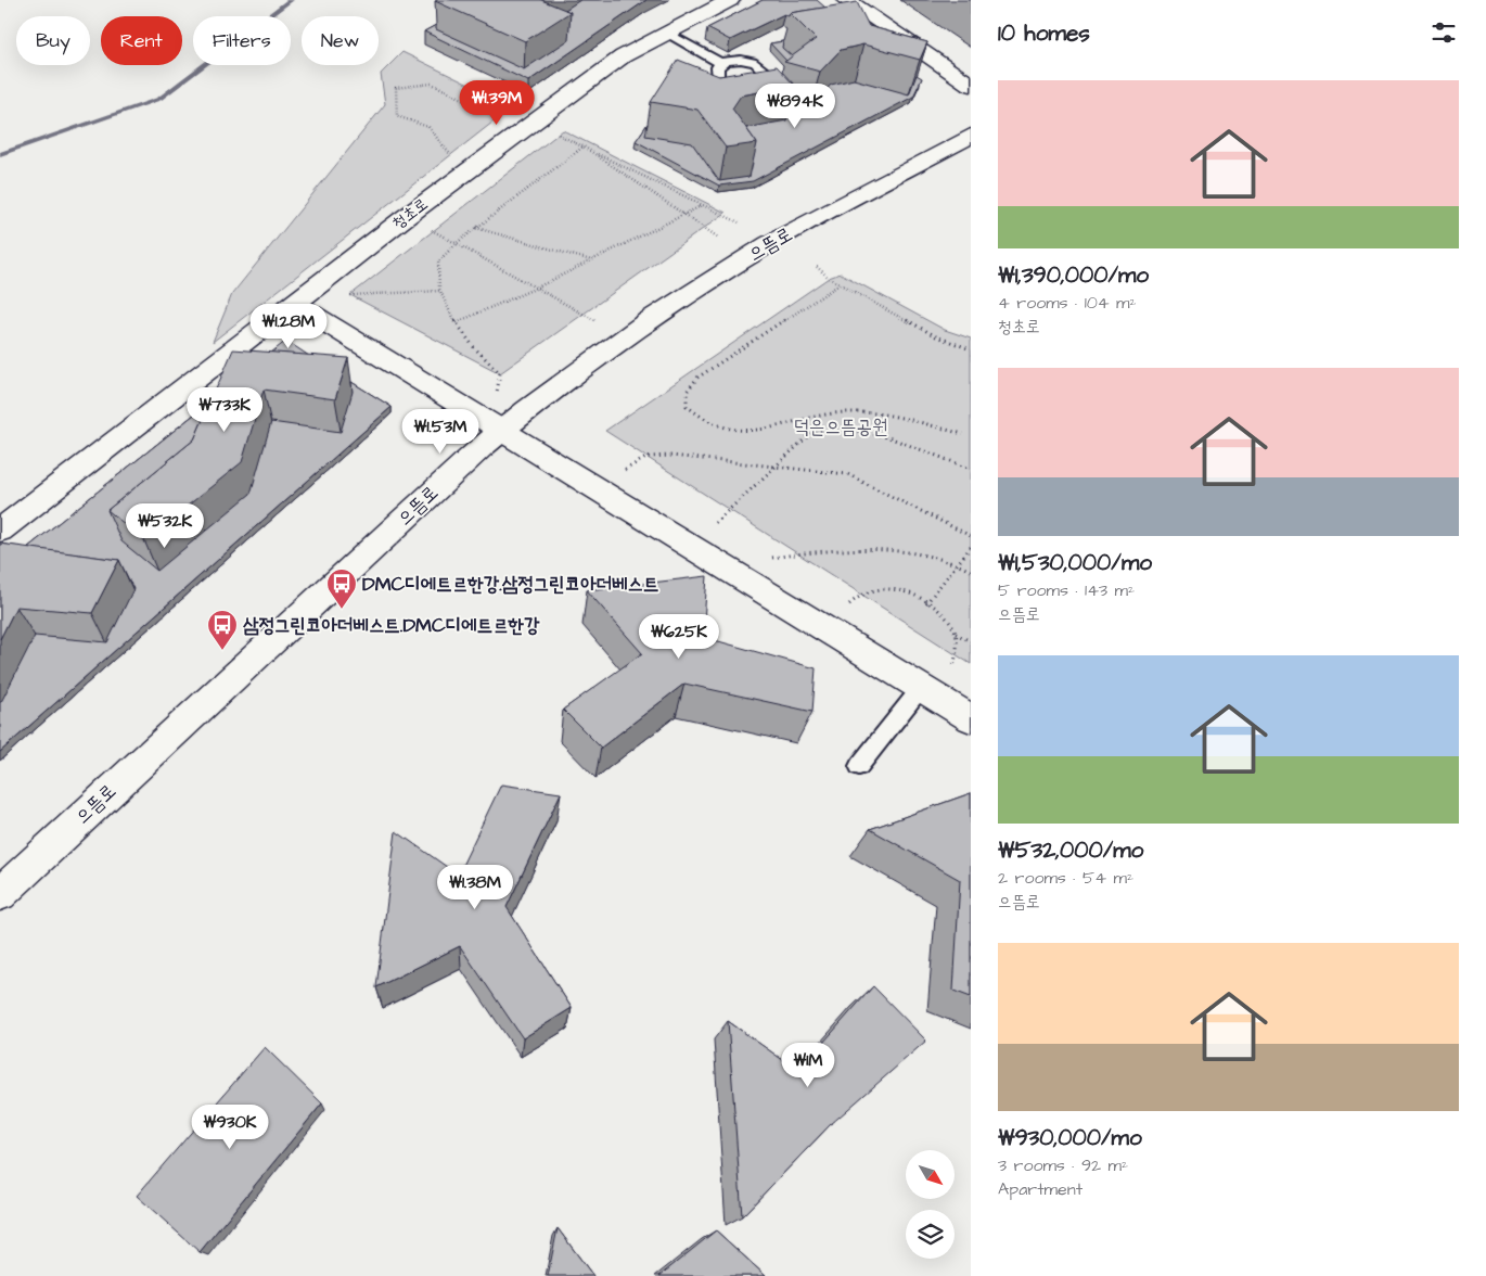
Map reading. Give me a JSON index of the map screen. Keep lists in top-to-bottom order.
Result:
{
  "streets": {
    "street": ["청초로", "으뜸로"]
  },
  "parks": ["덕은으뜸공원"],
  "places": {
    "bus stop": ["DMC디에트르한강.삼정그린코아더베스트", "삼정그린코아더베스트.DMC디에트르한강"]
  },
  "north": "bottom right",
  "page": {
    "heading": "10 homes",
    "chip": [
      "Buy",
      "Rent",
      "Filters",
      "New"
    ],
    "list": [
      {
        "name": "₩1,390,000/mo",
        "note": "4 rooms · 104 m² · 청초로"
      },
      {
        "name": "₩1,530,000/mo",
        "note": "5 rooms · 143 m² · 으뜸로"
      },
      {
        "name": "₩532,000/mo",
        "note": "2 rooms · 54 m² · 으뜸로"
      },
      {
        "name": "₩930,000/mo",
        "note": "3 rooms · 92 m² · Apartment"
      }
    ],
    "price": [
      "₩1.39M",
      "₩894K",
      "₩1.28M",
      "₩733K",
      "₩1.53M",
      "₩532K",
      "₩625K",
      "₩1.38M",
      "₩1M",
      "₩930K"
    ]
  }
}
